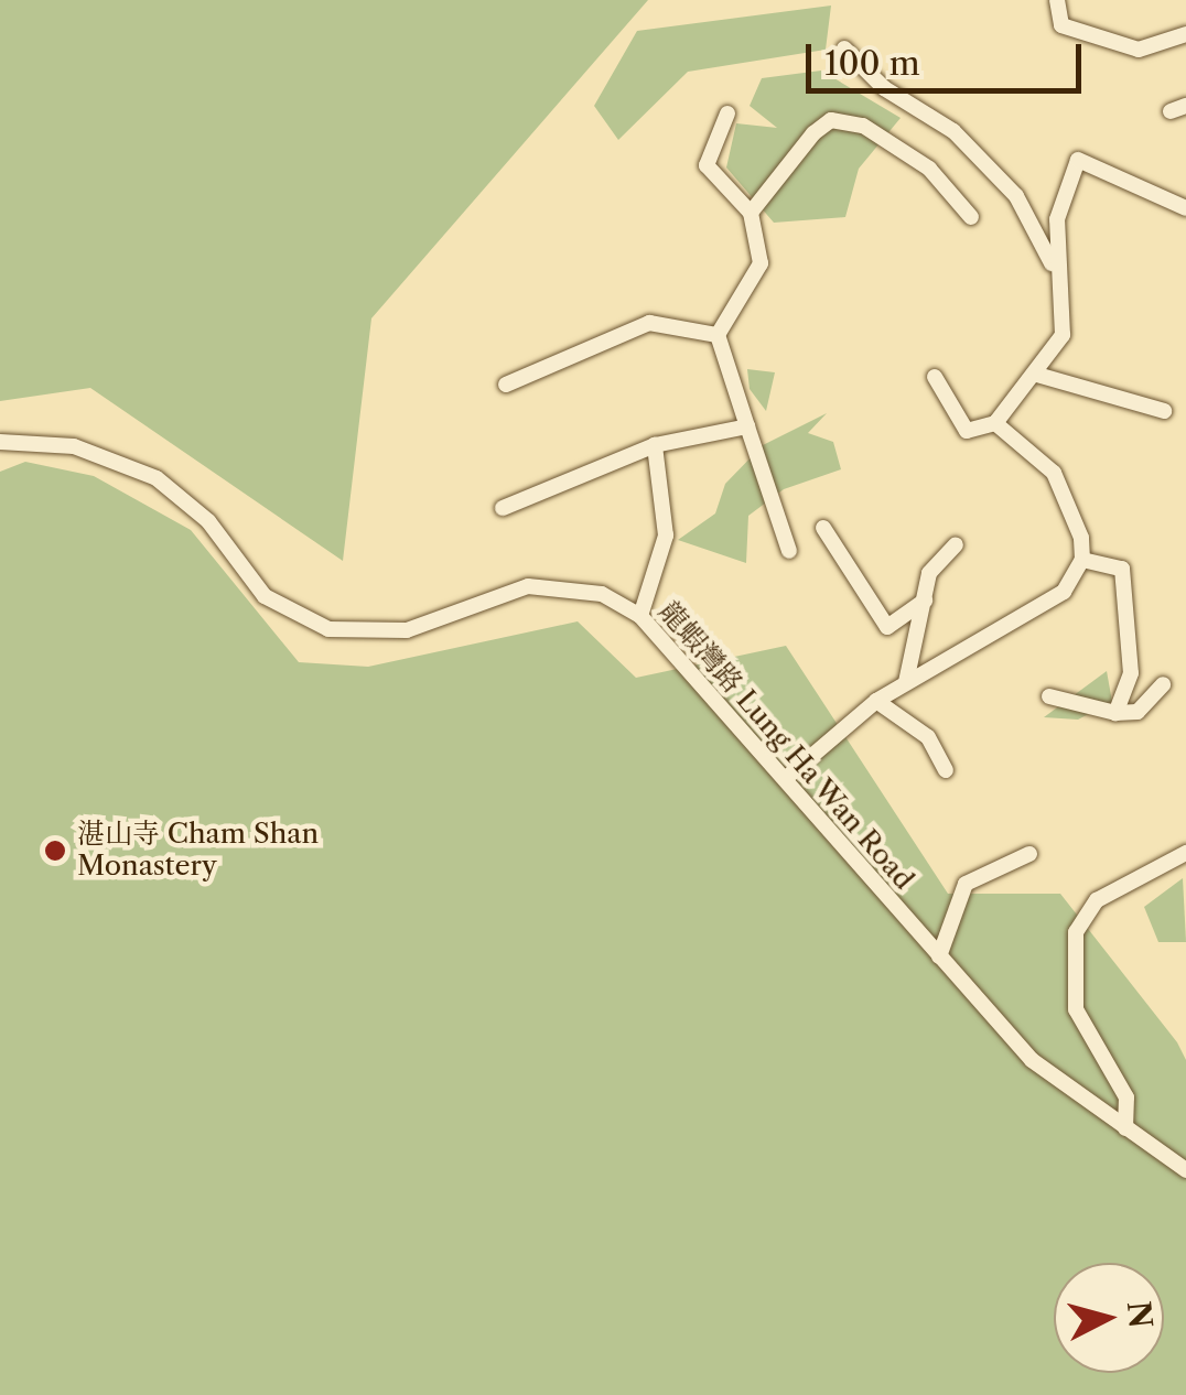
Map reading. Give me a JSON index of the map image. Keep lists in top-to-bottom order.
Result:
{
  "streets": {
    "street": ["龍蝦灣路 Lung Ha Wan Road"]
  },
  "places": ["湛山寺 Cham Shan Monastery"],
  "scale_bar": "100 m",
  "north": "right"
}
